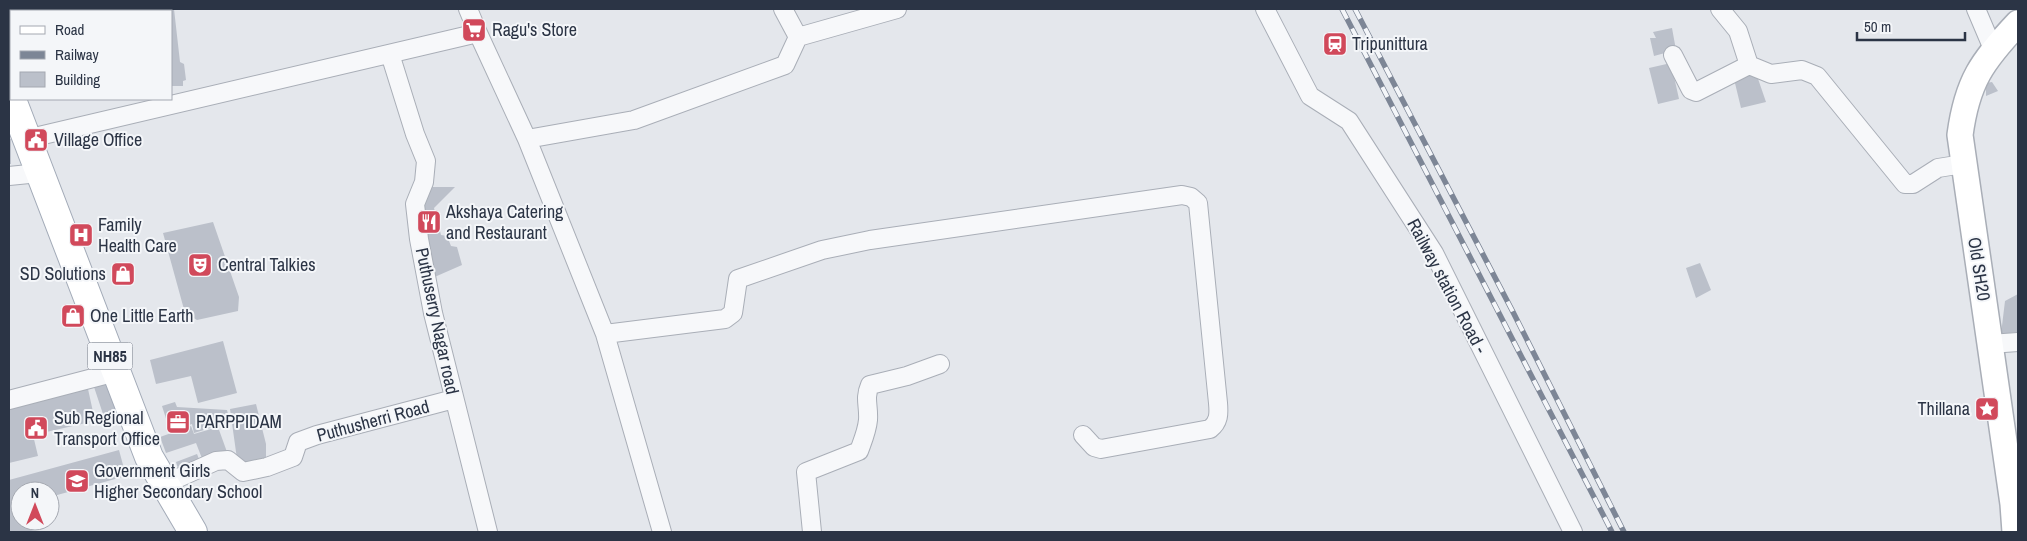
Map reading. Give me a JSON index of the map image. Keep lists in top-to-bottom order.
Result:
{
  "streets": {
    "main road": ["Old SH20", "NH85"],
    "street": ["Railway station Road -", "Puthuserry Nagar road", "Puthusherri Road"]
  },
  "crossings": [
    ["Puthuserry Nagar road", "Puthusherri Road"],
    ["NH85", "Puthusherri Road"]
  ],
  "places": {
    "supermarket": ["Ragu's Store"],
    "station": ["Tripunittura"],
    "public building": ["Village Office", "Sub Regional Transport Office"],
    "restaurant": ["Akshaya Catering and Restaurant"],
    "hospital": ["Family Health Care"],
    "theatre": ["Central Talkies"],
    "shop": ["SD Solutions", "One Little Earth"],
    "place": ["Thillana"],
    "office": ["PARPPIDAM"],
    "school or university": ["Government Girls Higher Secondary School"]
  },
  "legend": ["Road", "Railway", "Building"],
  "scale_bar": "50 m",
  "north": "top"
}
